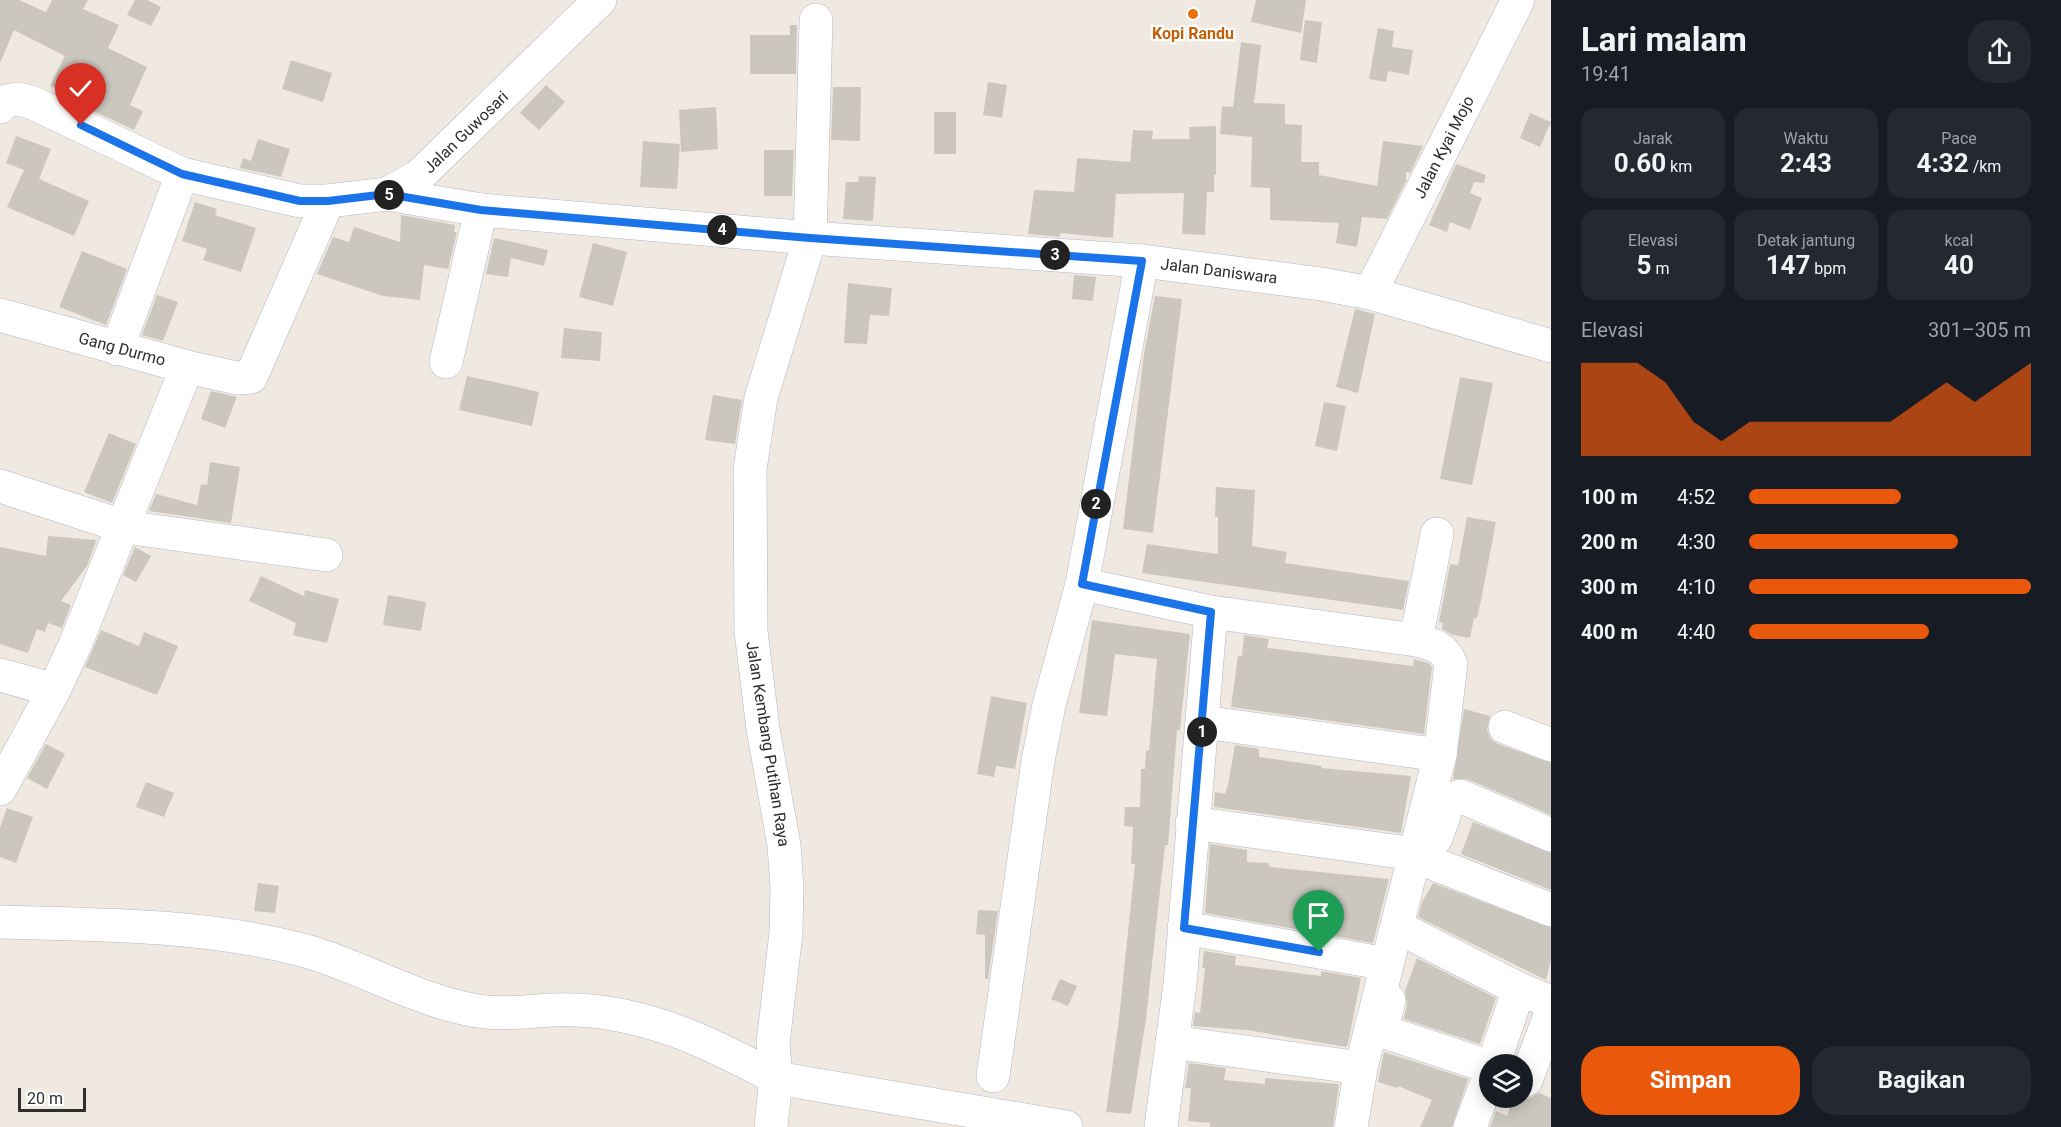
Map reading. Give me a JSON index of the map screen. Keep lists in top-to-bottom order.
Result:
{
  "streets": {
    "street": [
      "Jalan Guwosari",
      "Jalan Kyai Mojo",
      "Jalan Daniswara",
      "Gang Durmo",
      "Jalan Kembang Putihan Raya"
    ]
  },
  "crossings": [
    ["Jalan Guwosari", "Jalan Daniswara"],
    ["Jalan Guwosari", "Gang Durmo"],
    ["Jalan Kyai Mojo", "Jalan Daniswara"],
    ["Jalan Daniswara", "Jalan Kembang Putihan Raya"]
  ],
  "places": ["Kopi Randu"],
  "scale_bar": "20 m",
  "page": {
    "heading": ["Lari malam", "19:41"],
    "stats": [
      ["Jarak", "0.60 km"],
      ["Waktu", "2:43"],
      ["Pace", "4:32 /km"],
      ["Elevasi", "5 m"],
      ["Detak jantung", "147 bpm"],
      ["kcal", "40"]
    ],
    "pins": [
      "5",
      "4",
      "3",
      "2",
      "1"
    ],
    "chart": ["Elevasi", "301–305 m"],
    "list": [
      {
        "name": "100 m",
        "note": "4:52"
      },
      {
        "name": "200 m",
        "note": "4:30"
      },
      {
        "name": "300 m",
        "note": "4:10"
      },
      {
        "name": "400 m",
        "note": "4:40"
      }
    ],
    "buttons": ["Simpan", "Bagikan"],
    "scale": "20 m"
  }
}
